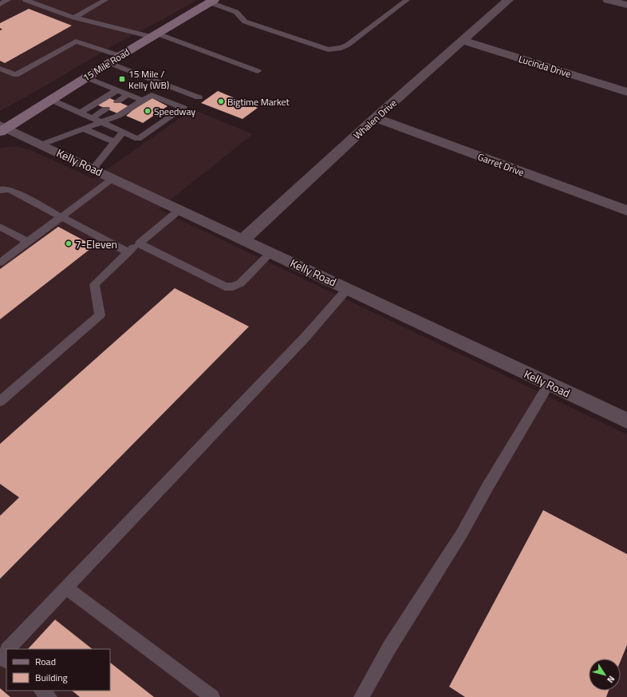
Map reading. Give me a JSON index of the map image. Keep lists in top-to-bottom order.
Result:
{
  "streets": {
    "main road": ["15 Mile Road"],
    "street": [
      "Lucinda Drive",
      "Whalen Drive",
      "Kelly Road",
      "Garret Drive"
    ]
  },
  "crossings": [
    ["15 Mile Road", "Kelly Road"],
    ["Lucinda Drive", "Whalen Drive"],
    ["Whalen Drive", "Kelly Road"],
    ["Whalen Drive", "Garret Drive"]
  ],
  "places": {
    "transit": ["15 Mile / Kelly (WB)"],
    "other": ["Bigtime Market", "Speedway", "7-Eleven"]
  },
  "legend": ["Road", "Building"],
  "north": "bottom right"
}
